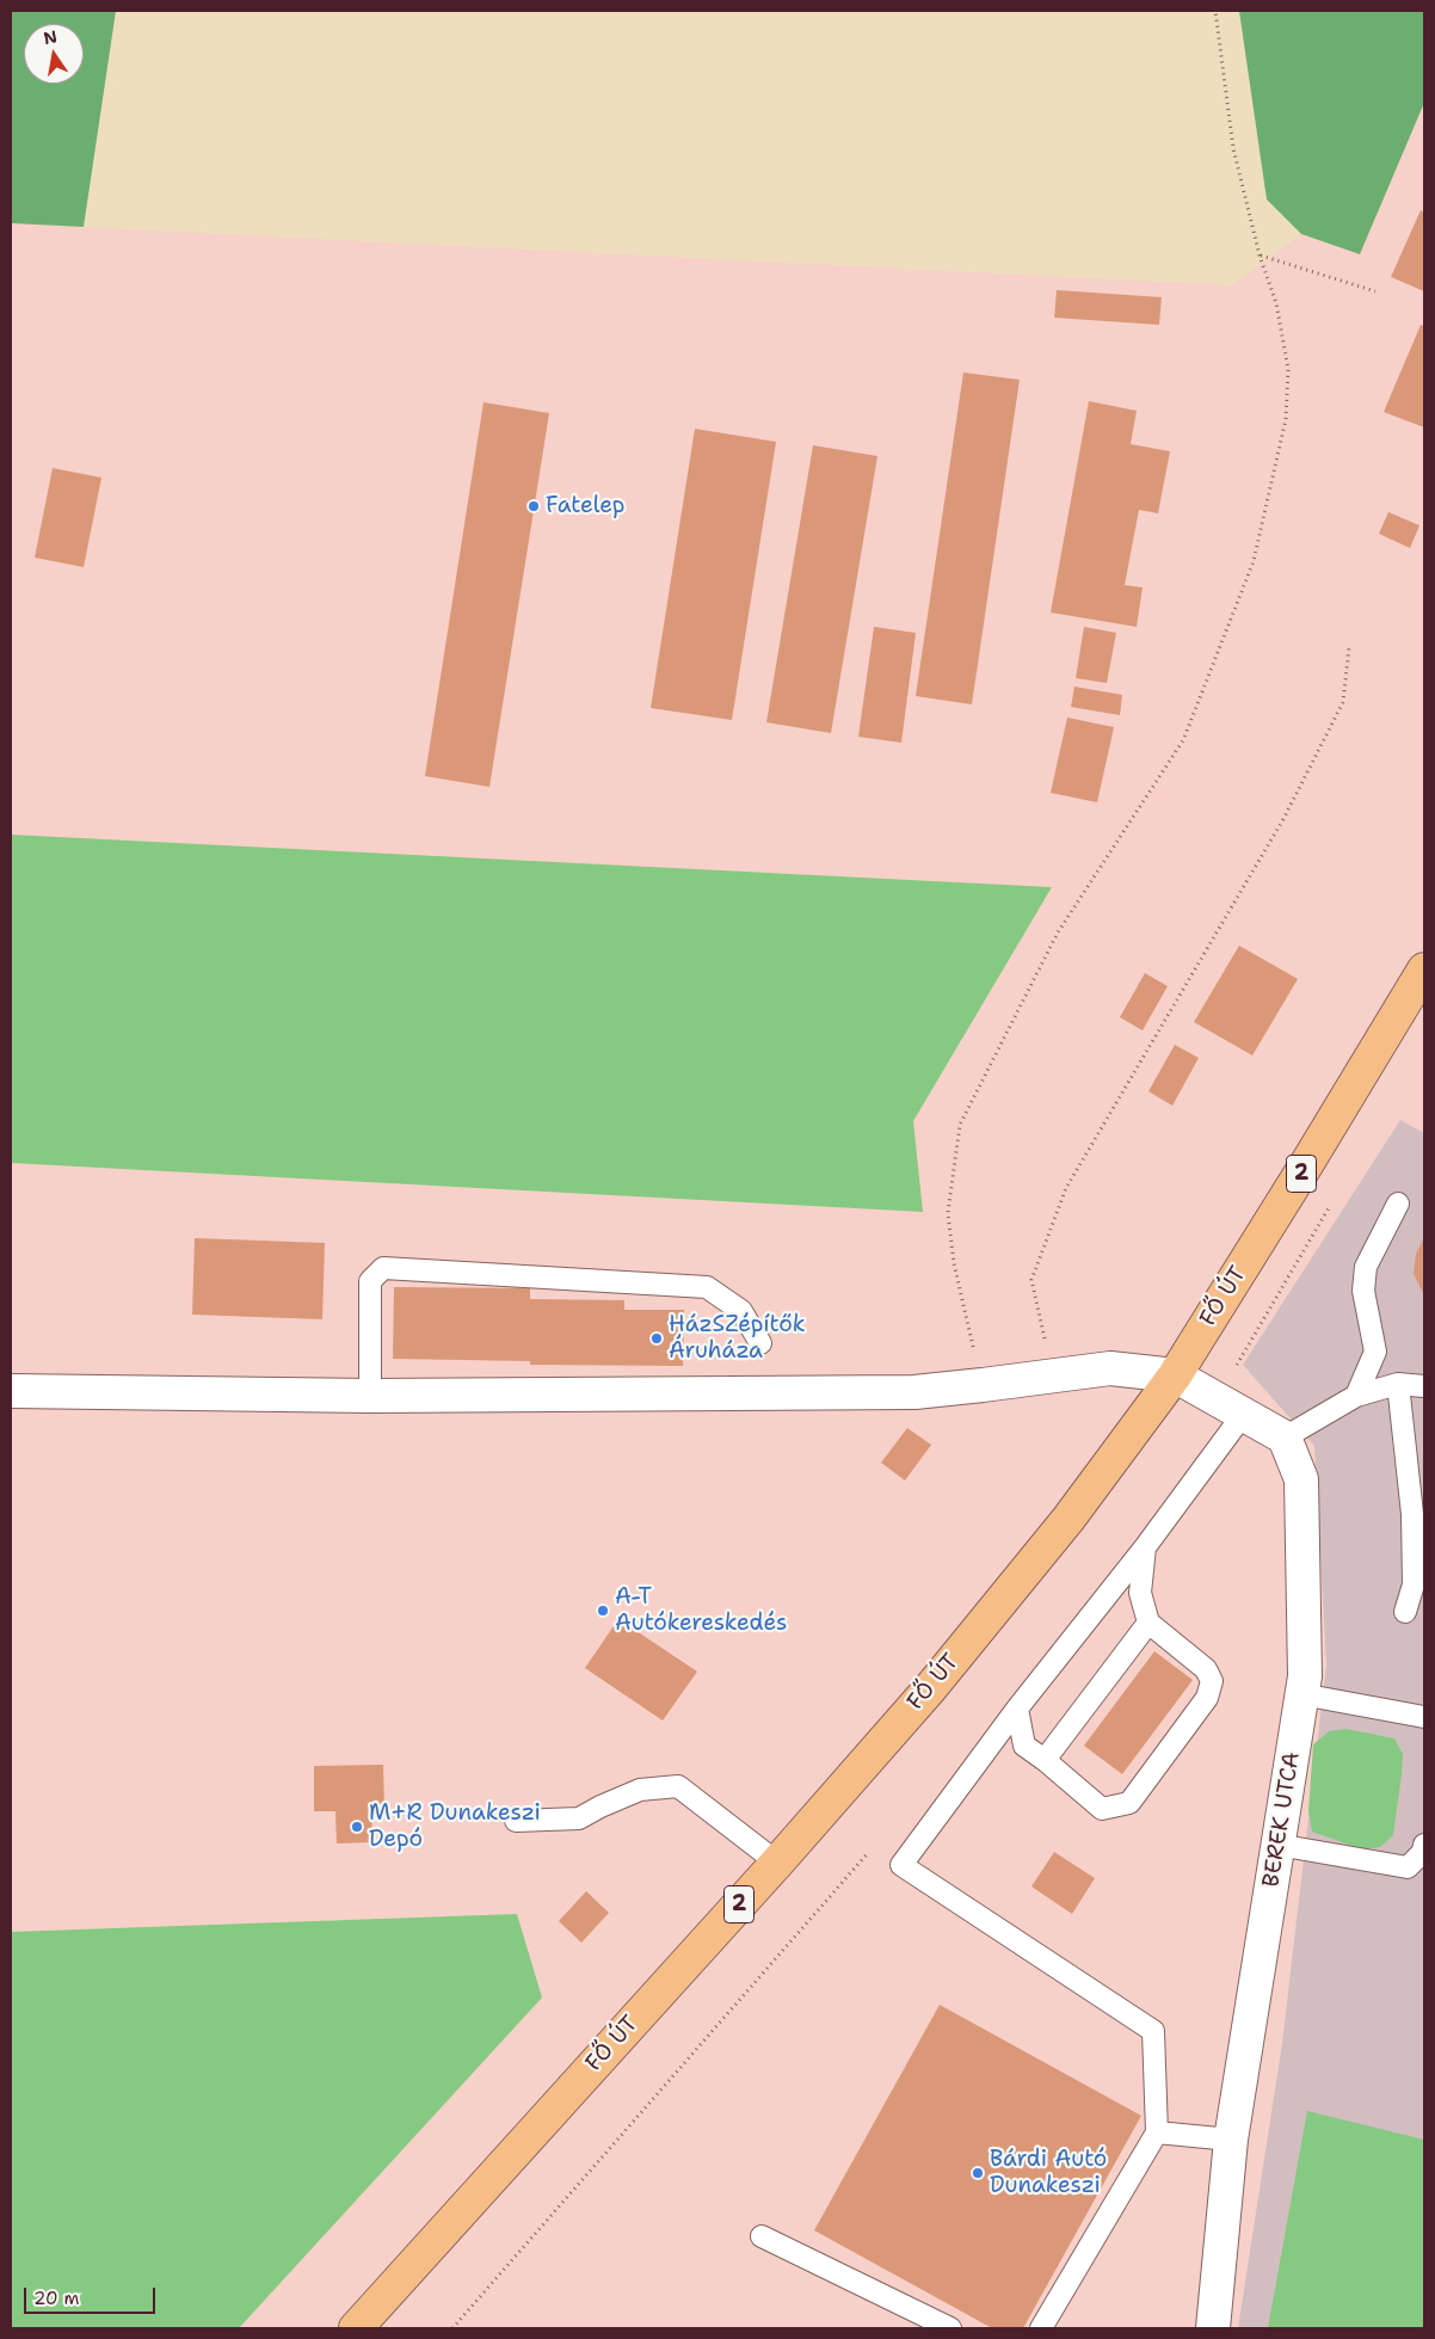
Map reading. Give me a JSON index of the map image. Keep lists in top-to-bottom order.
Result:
{
  "streets": {
    "main road": ["2", "FŐ ÚT"],
    "street": ["BEREK UTCA"]
  },
  "places": [
    "Fatelep",
    "HázSZépítők Áruháza",
    "A-T Autókereskedés",
    "M+R Dunakeszi Depó",
    "Bárdi Autó Dunakeszi"
  ],
  "scale_bar": "20 m",
  "north": "top"
}
